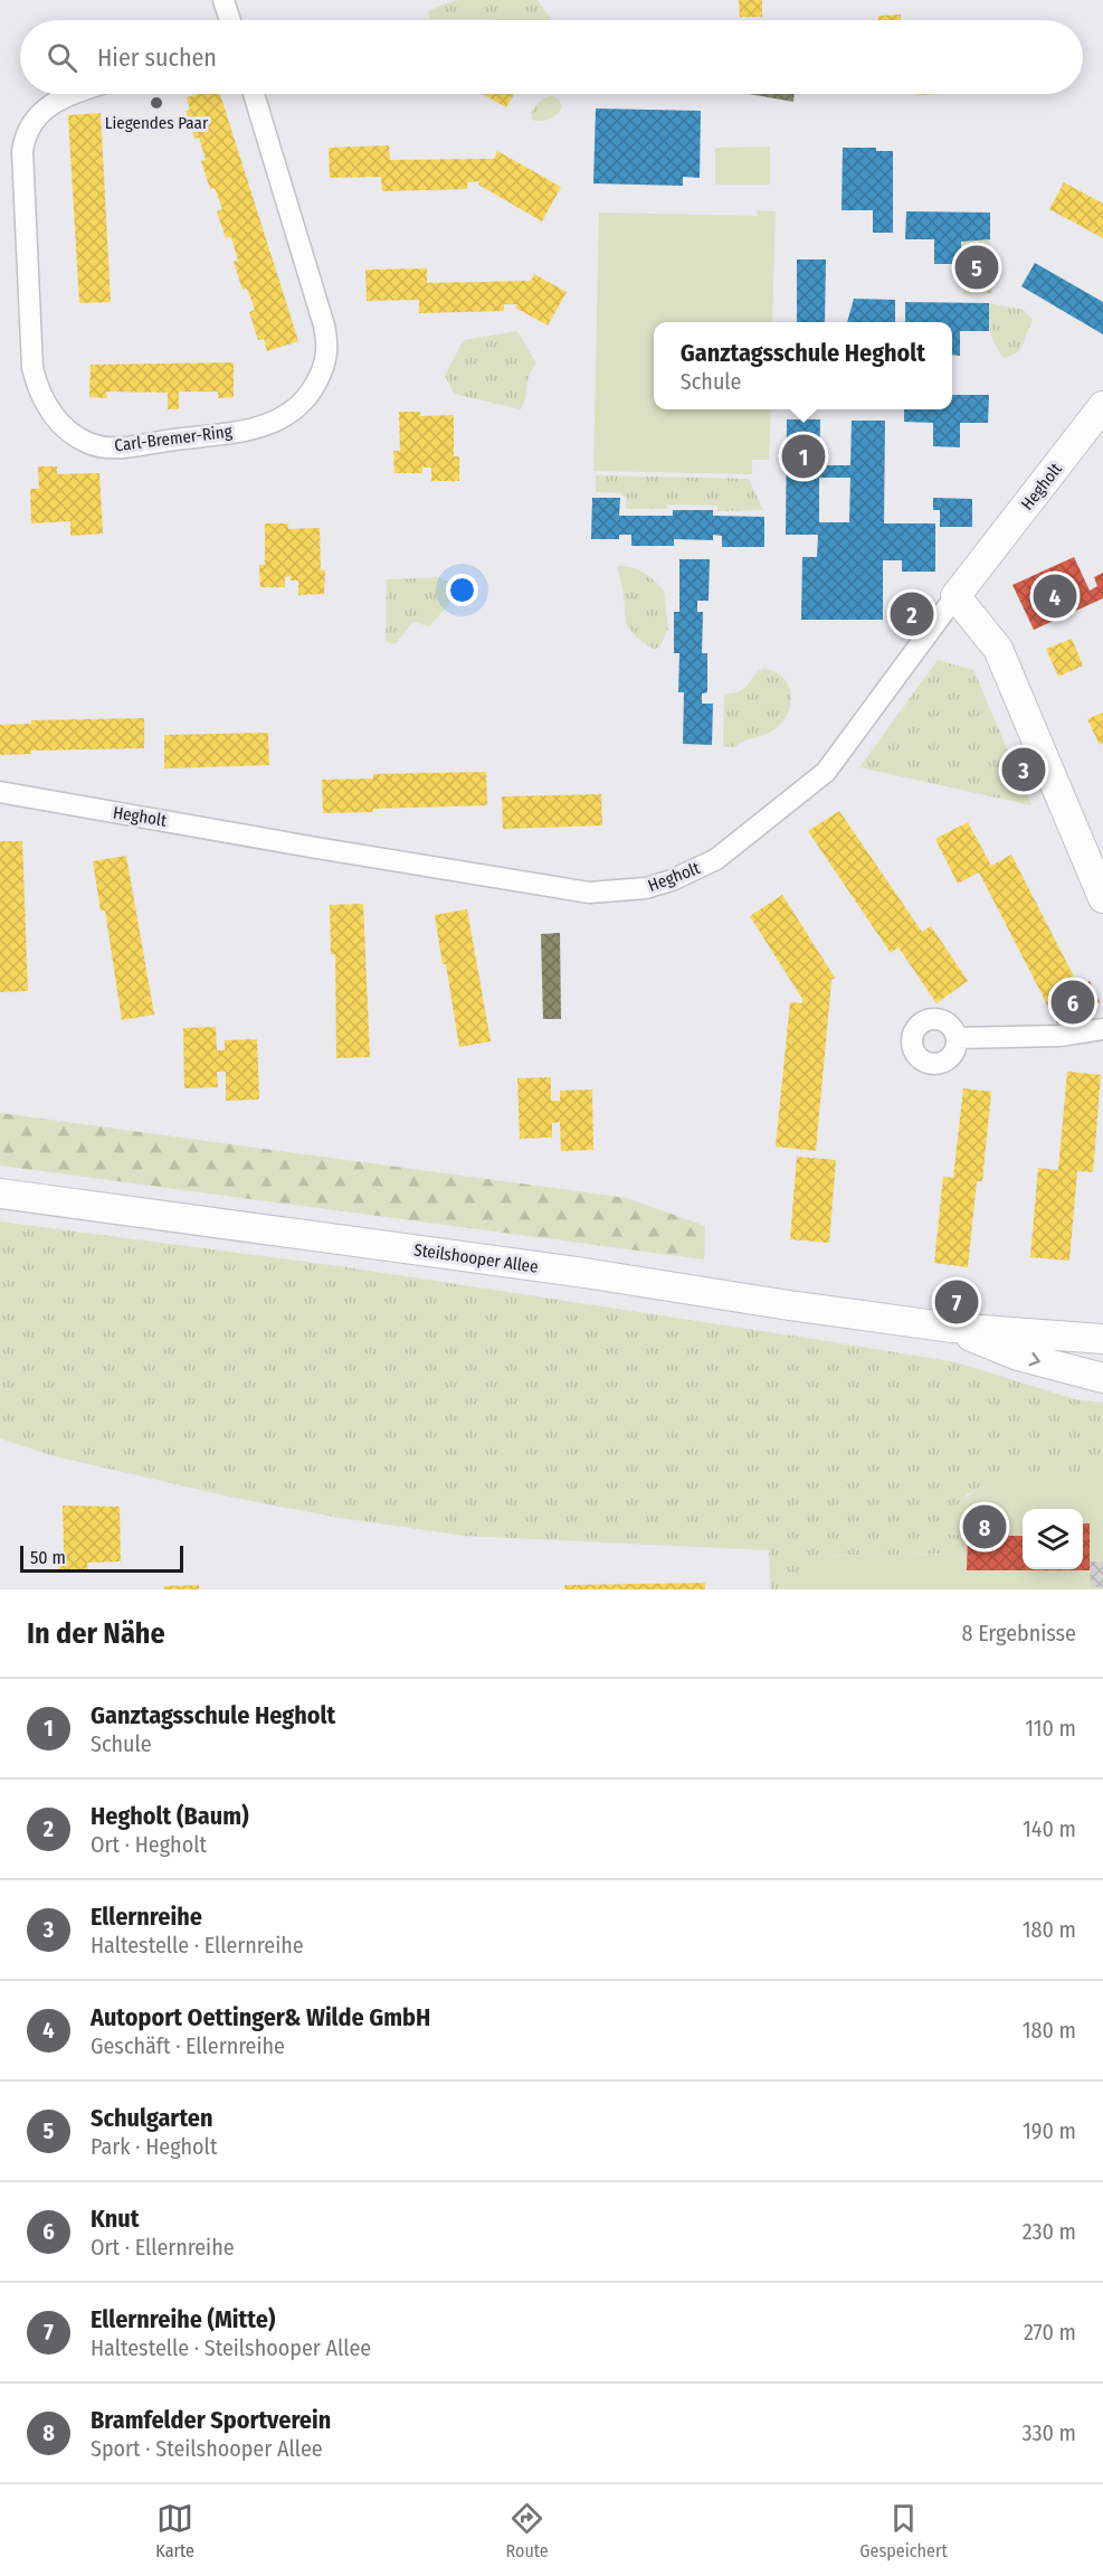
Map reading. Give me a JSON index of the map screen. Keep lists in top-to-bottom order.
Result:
{
  "streets": {
    "main road": ["Hegholt", "Steilshooper Allee"],
    "street": ["Carl-Bremer-Ring"]
  },
  "places": ["Liegendes Paar"],
  "scale_bar": "50 m",
  "page": {
    "search": "Hier suchen",
    "pins": [
      "5",
      "1",
      "4",
      "2",
      "3",
      "6",
      "7",
      "8"
    ],
    "popup": ["Ganztagsschule Hegholt", "Schule"],
    "scale": "50 m",
    "heading": ["In der Nähe", "8 Ergebnisse"],
    "list": [
      {
        "mark": "1",
        "name": "Ganztagsschule Hegholt",
        "note": "Schule",
        "value": "110 m"
      },
      {
        "mark": "2",
        "name": "Hegholt (Baum)",
        "note": "Ort · Hegholt",
        "value": "140 m"
      },
      {
        "mark": "3",
        "name": "Ellernreihe",
        "note": "Haltestelle · Ellernreihe",
        "value": "180 m"
      },
      {
        "mark": "4",
        "name": "Autoport Oettinger& Wilde GmbH",
        "note": "Geschäft · Ellernreihe",
        "value": "180 m"
      },
      {
        "mark": "5",
        "name": "Schulgarten",
        "note": "Park · Hegholt",
        "value": "190 m"
      },
      {
        "mark": "6",
        "name": "Knut",
        "note": "Ort · Ellernreihe",
        "value": "230 m"
      },
      {
        "mark": "7",
        "name": "Ellernreihe (Mitte)",
        "note": "Haltestelle · Steilshooper Allee",
        "value": "270 m"
      },
      {
        "mark": "8",
        "name": "Bramfelder Sportverein",
        "note": "Sport · Steilshooper Allee",
        "value": "330 m"
      }
    ],
    "nav": ["Karte", "Route", "Gespeichert"]
  }
}
